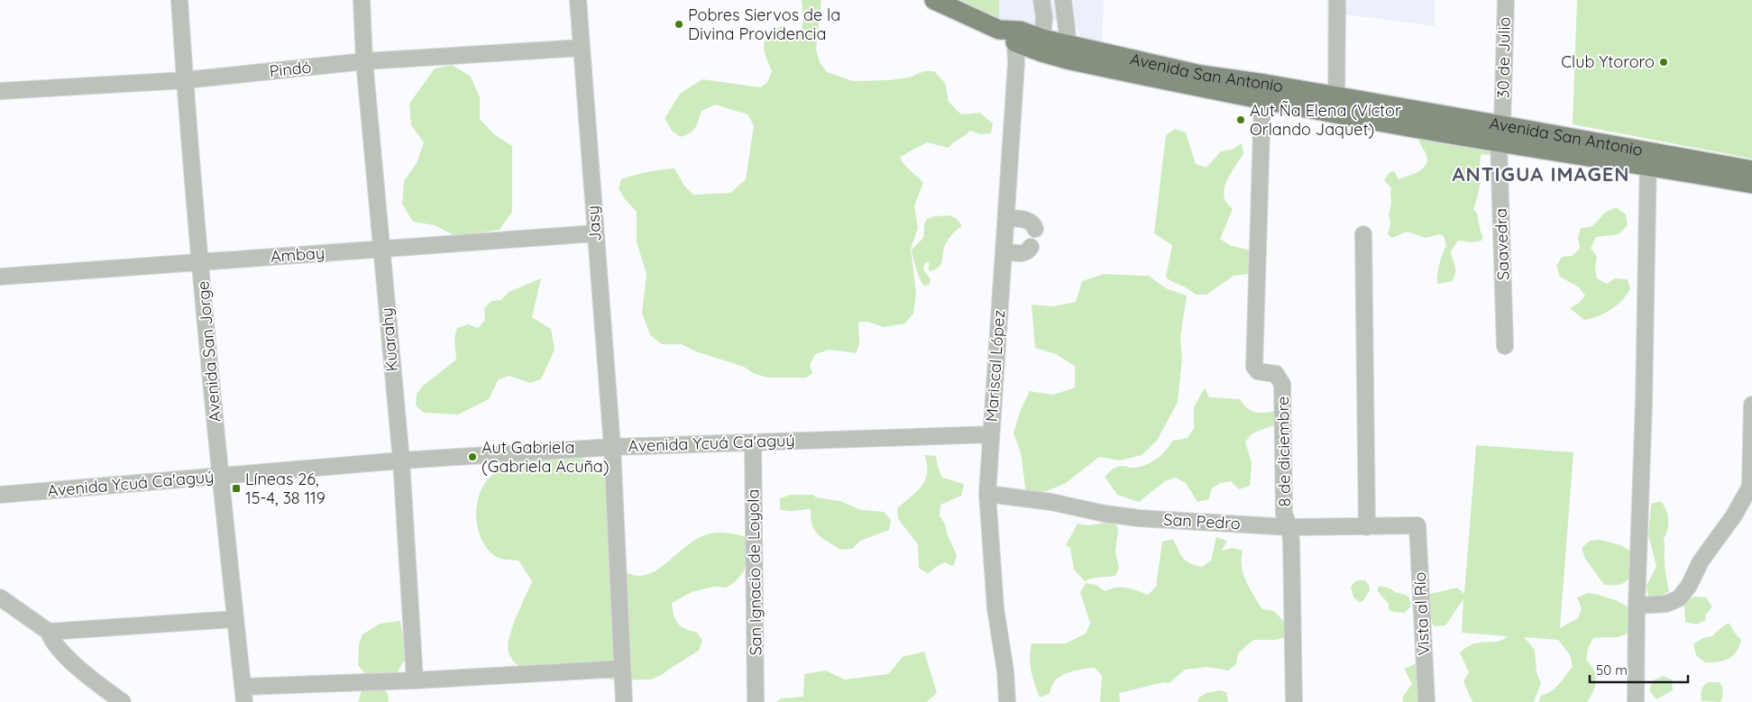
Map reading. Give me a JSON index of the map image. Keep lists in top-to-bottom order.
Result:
{
  "streets": {
    "main road": ["Avenida San Antonio"],
    "street": [
      "30 de Julio",
      "Pindó",
      "Jasy",
      "Saavedra",
      "Ambay",
      "Kuarahy",
      "Avenida San Jorge",
      "Mariscal López",
      "Avenida Ycuá Ca'aguý",
      "8 de diciembre",
      "San Pedro",
      "San Ignacio de Loyola",
      "Vista al Río"
    ]
  },
  "crossings": [
    ["30 de Julio", "Avenida San Antonio"],
    ["30 de Julio", "Saavedra"],
    ["Pindó", "Jasy"],
    ["Pindó", "Kuarahy"],
    ["Pindó", "Avenida San Jorge"],
    ["Avenida San Antonio", "Saavedra"],
    ["Avenida San Antonio", "Mariscal López"],
    ["Avenida San Antonio", "8 de diciembre"],
    ["Jasy", "Ambay"],
    ["Jasy", "Avenida Ycuá Ca'aguý"],
    ["Ambay", "Kuarahy"],
    ["Ambay", "Avenida San Jorge"],
    ["Kuarahy", "Avenida Ycuá Ca'aguý"],
    ["Avenida San Jorge", "Avenida Ycuá Ca'aguý"],
    ["Mariscal López", "Avenida Ycuá Ca'aguý"],
    ["Mariscal López", "San Pedro"],
    ["Avenida Ycuá Ca'aguý", "San Ignacio de Loyola"],
    ["8 de diciembre", "San Pedro"],
    ["San Pedro", "Vista al Río"]
  ],
  "districts": ["ANTIGUA IMAGEN"],
  "places": {
    "other": [
      "Pobres Siervos de la Divina Providencia",
      "Club Ytororo",
      "Aut Ña Elena (Víctor Orlando Jaquet)",
      "Aut Gabriela (Gabriela Acuña)"
    ],
    "transit": ["Líneas 26, 15-4, 38 119"]
  },
  "scale_bar": "50 m"
}
